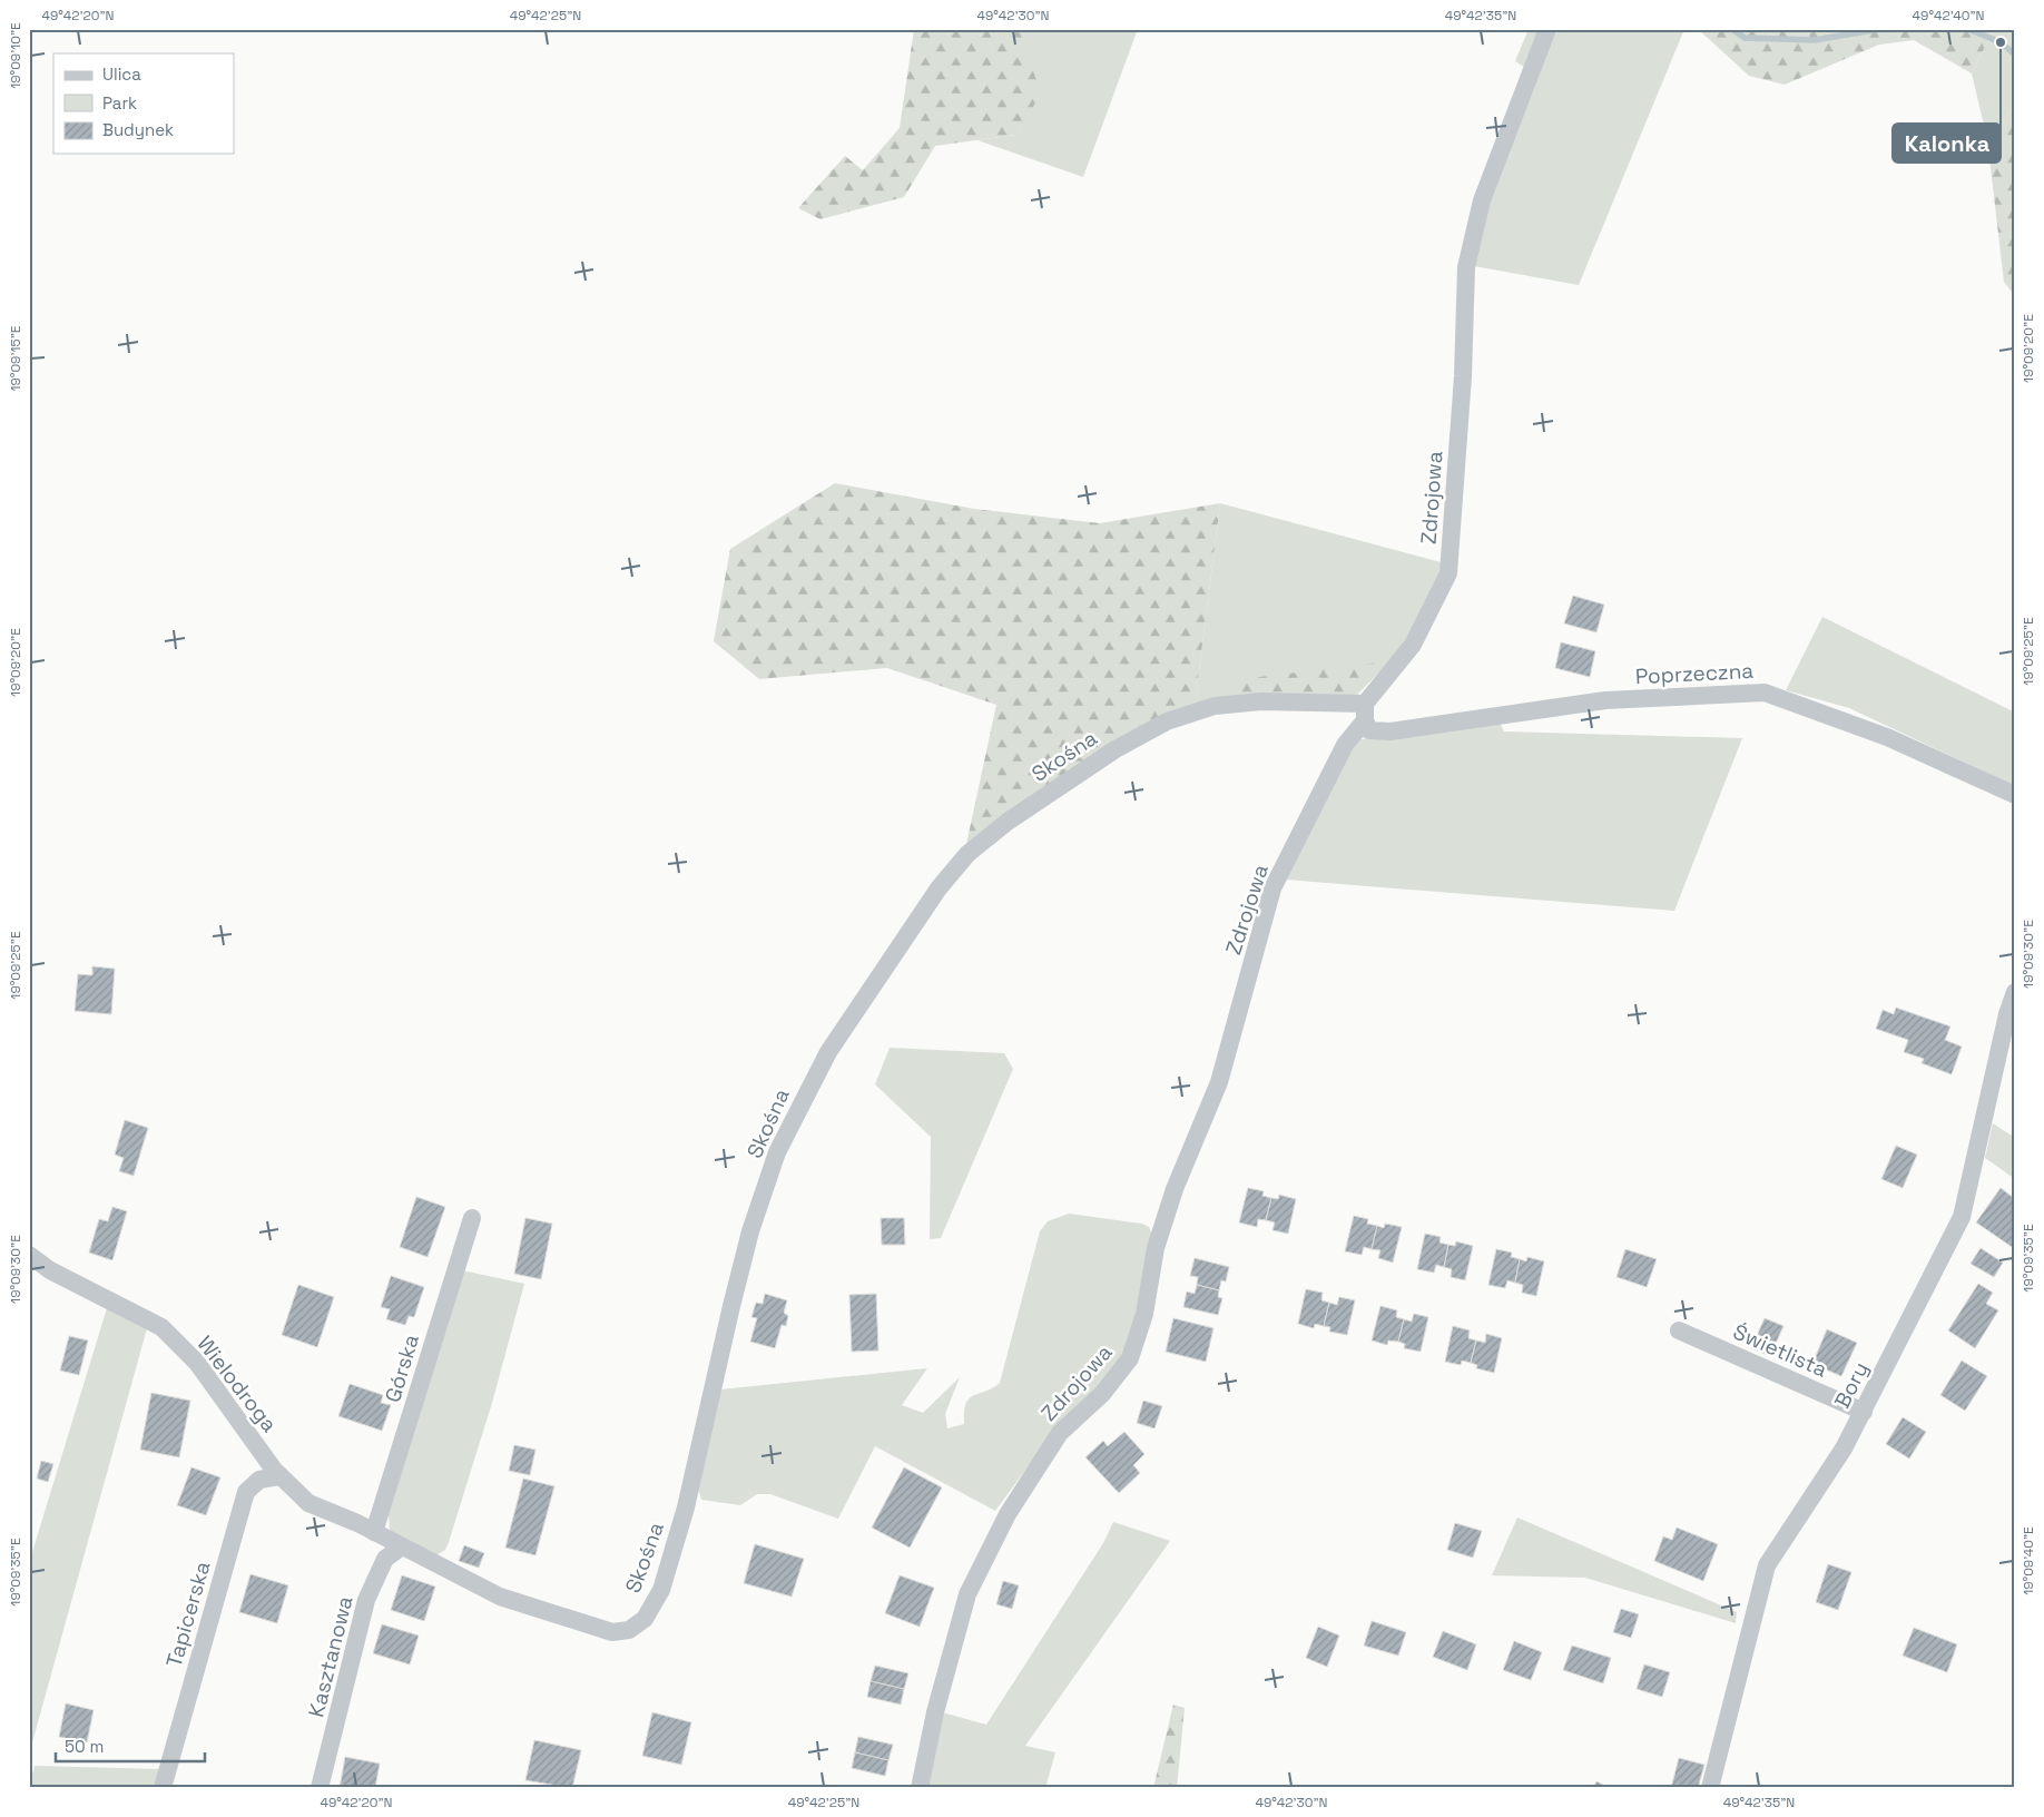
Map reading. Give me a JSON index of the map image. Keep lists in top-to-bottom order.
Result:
{
  "streets": {
    "street": [
      "Zdrojowa",
      "Poprzeczna",
      "Skośna",
      "Świetlista",
      "Górska",
      "Wielodroga",
      "Bory",
      "Tapicerska",
      "Kasztanowa"
    ]
  },
  "crossings": [
    ["Zdrojowa", "Poprzeczna"],
    ["Zdrojowa", "Skośna"],
    ["Poprzeczna", "Skośna"],
    ["Skośna", "Wielodroga"],
    ["Skośna", "Kasztanowa"],
    ["Świetlista", "Bory"],
    ["Górska", "Wielodroga"],
    ["Wielodroga", "Tapicerska"],
    ["Wielodroga", "Kasztanowa"]
  ],
  "places": ["Kalonka"],
  "legend": ["Ulica", "Park", "Budynek"],
  "scale_bar": "50 m",
  "coordinates": [
    "49°42'20\"N",
    "49°42'25\"N",
    "49°42'30\"N",
    "49°42'35\"N",
    "49°42'40\"N",
    "19°09'10\"E",
    "19°09'20\"E",
    "19°09'15\"E",
    "19°09'25\"E",
    "19°09'30\"E",
    "19°09'35\"E",
    "19°09'40\"E"
  ]
}
